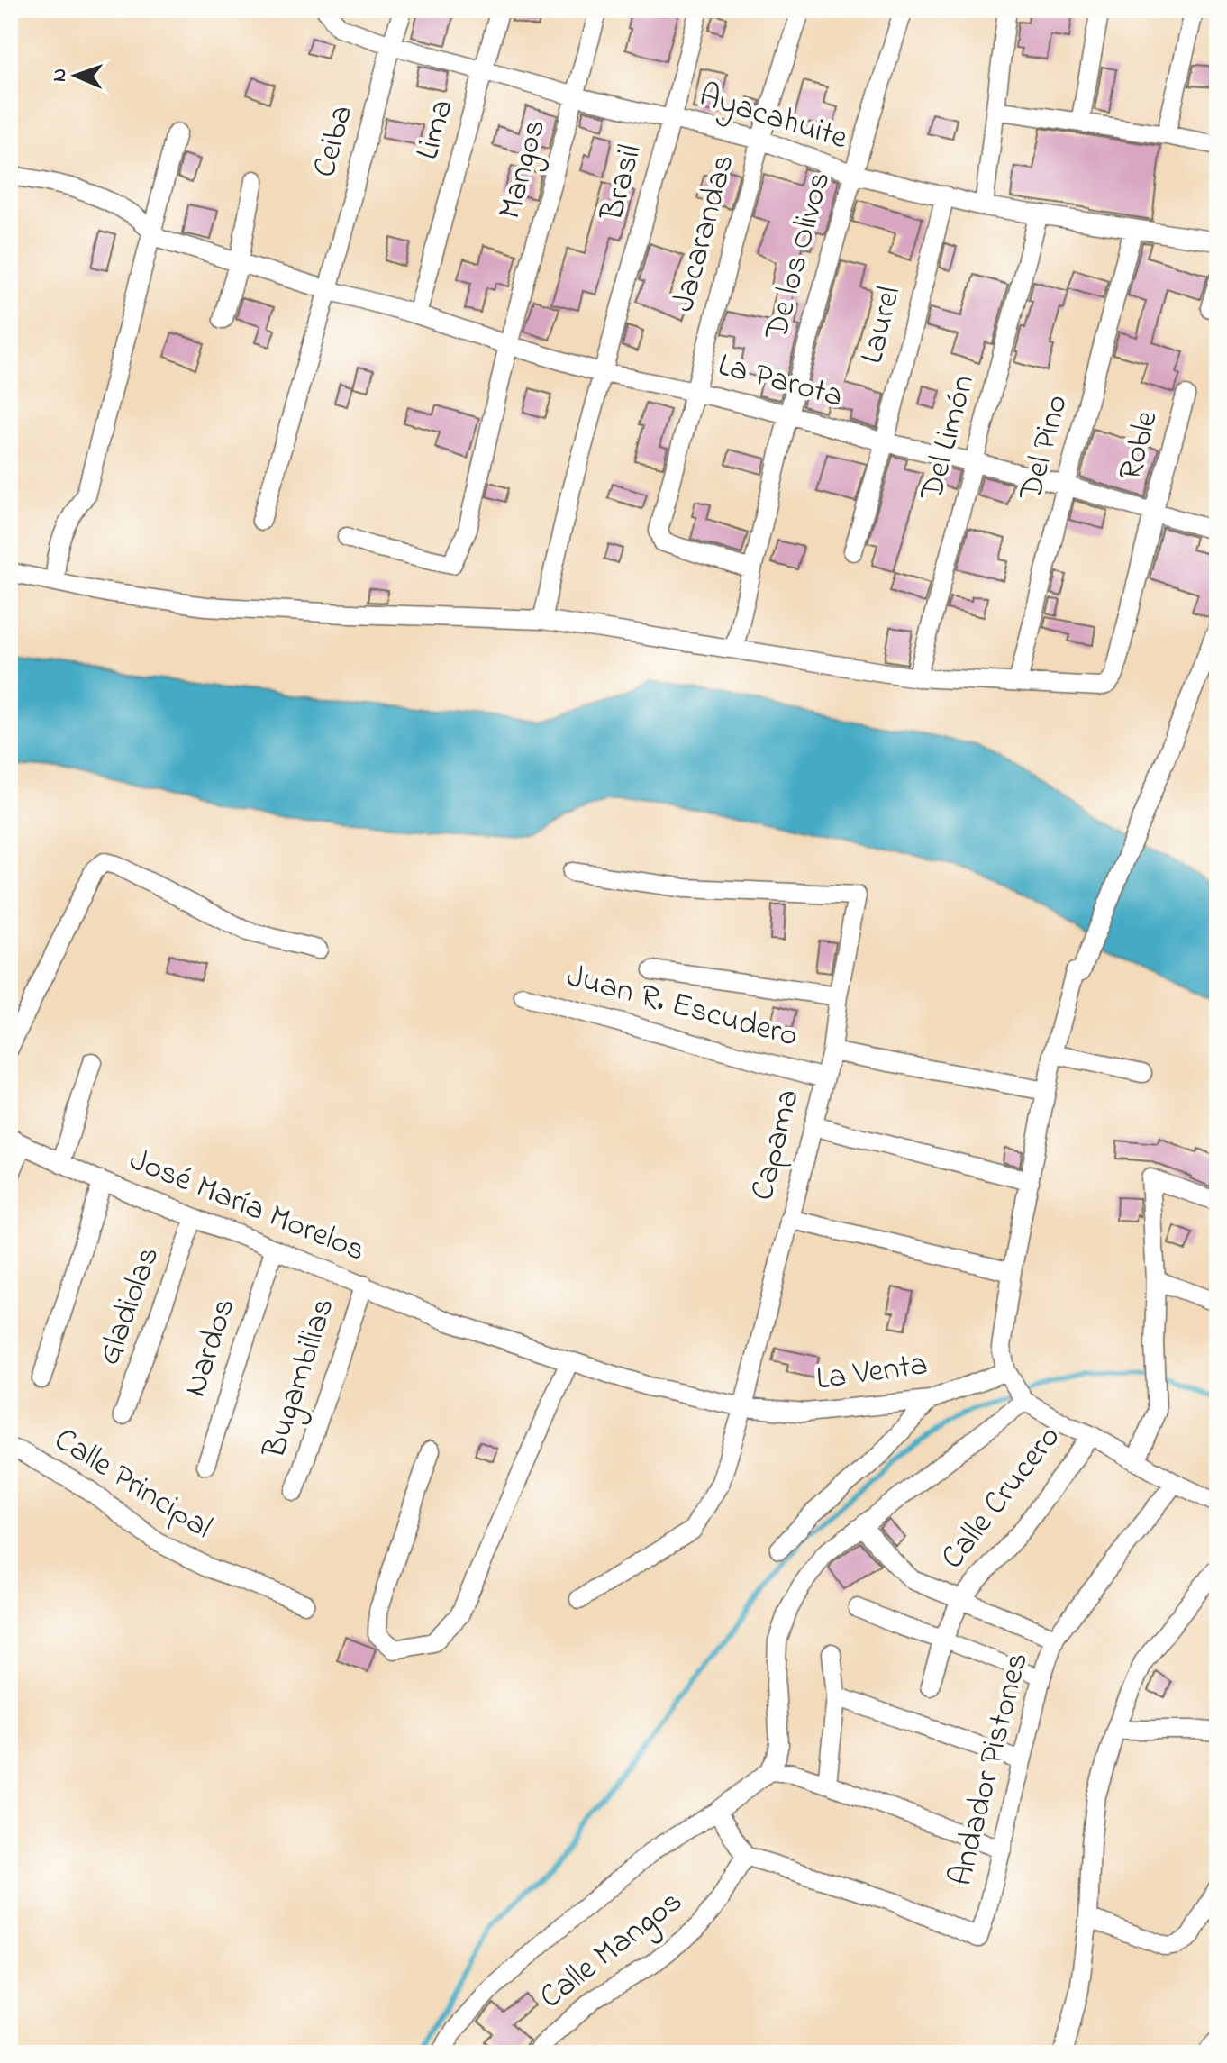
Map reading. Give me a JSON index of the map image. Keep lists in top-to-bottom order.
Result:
{
  "streets": {
    "street": [
      "Ayacahuite",
      "Lima",
      "Ceiba",
      "Mangos",
      "Brasil",
      "Jacarandas",
      "De los Olivos",
      "Laurel",
      "La Parota",
      "Del Limón",
      "Roble",
      "Del Pino",
      "Juan R. Escudero",
      "Capama",
      "José María Morelos",
      "Gladiolas",
      "Nardos",
      "La Venta",
      "Bugambilias",
      "Calle Principal",
      "Calle Crucero",
      "Andador Pistones",
      "Calle Mangos"
    ]
  },
  "crossings": [
    ["Ayacahuite", "Lima"],
    ["Ayacahuite", "Ceiba"],
    ["Ayacahuite", "Mangos"],
    ["Ayacahuite", "Brasil"],
    ["Ayacahuite", "Jacarandas"],
    ["Ayacahuite", "De los Olivos"],
    ["Ayacahuite", "Laurel"],
    ["Ayacahuite", "Del Limón"],
    ["Ayacahuite", "Del Pino"],
    ["Lima", "La Parota"],
    ["Ceiba", "La Parota"],
    ["Mangos", "La Parota"],
    ["Brasil", "La Parota"],
    ["Jacarandas", "De los Olivos"],
    ["Jacarandas", "La Parota"],
    ["De los Olivos", "La Parota"],
    ["Laurel", "La Parota"],
    ["La Parota", "Del Limón"],
    ["La Parota", "Roble"],
    ["La Parota", "Del Pino"],
    ["Roble", "Del Pino"],
    ["Juan R. Escudero", "Capama"],
    ["Capama", "La Venta"],
    ["José María Morelos", "Gladiolas"],
    ["José María Morelos", "Nardos"],
    ["José María Morelos", "La Venta"],
    ["José María Morelos", "Bugambilias"],
    ["Andador Pistones", "Calle Mangos"]
  ],
  "north": "left"
}
